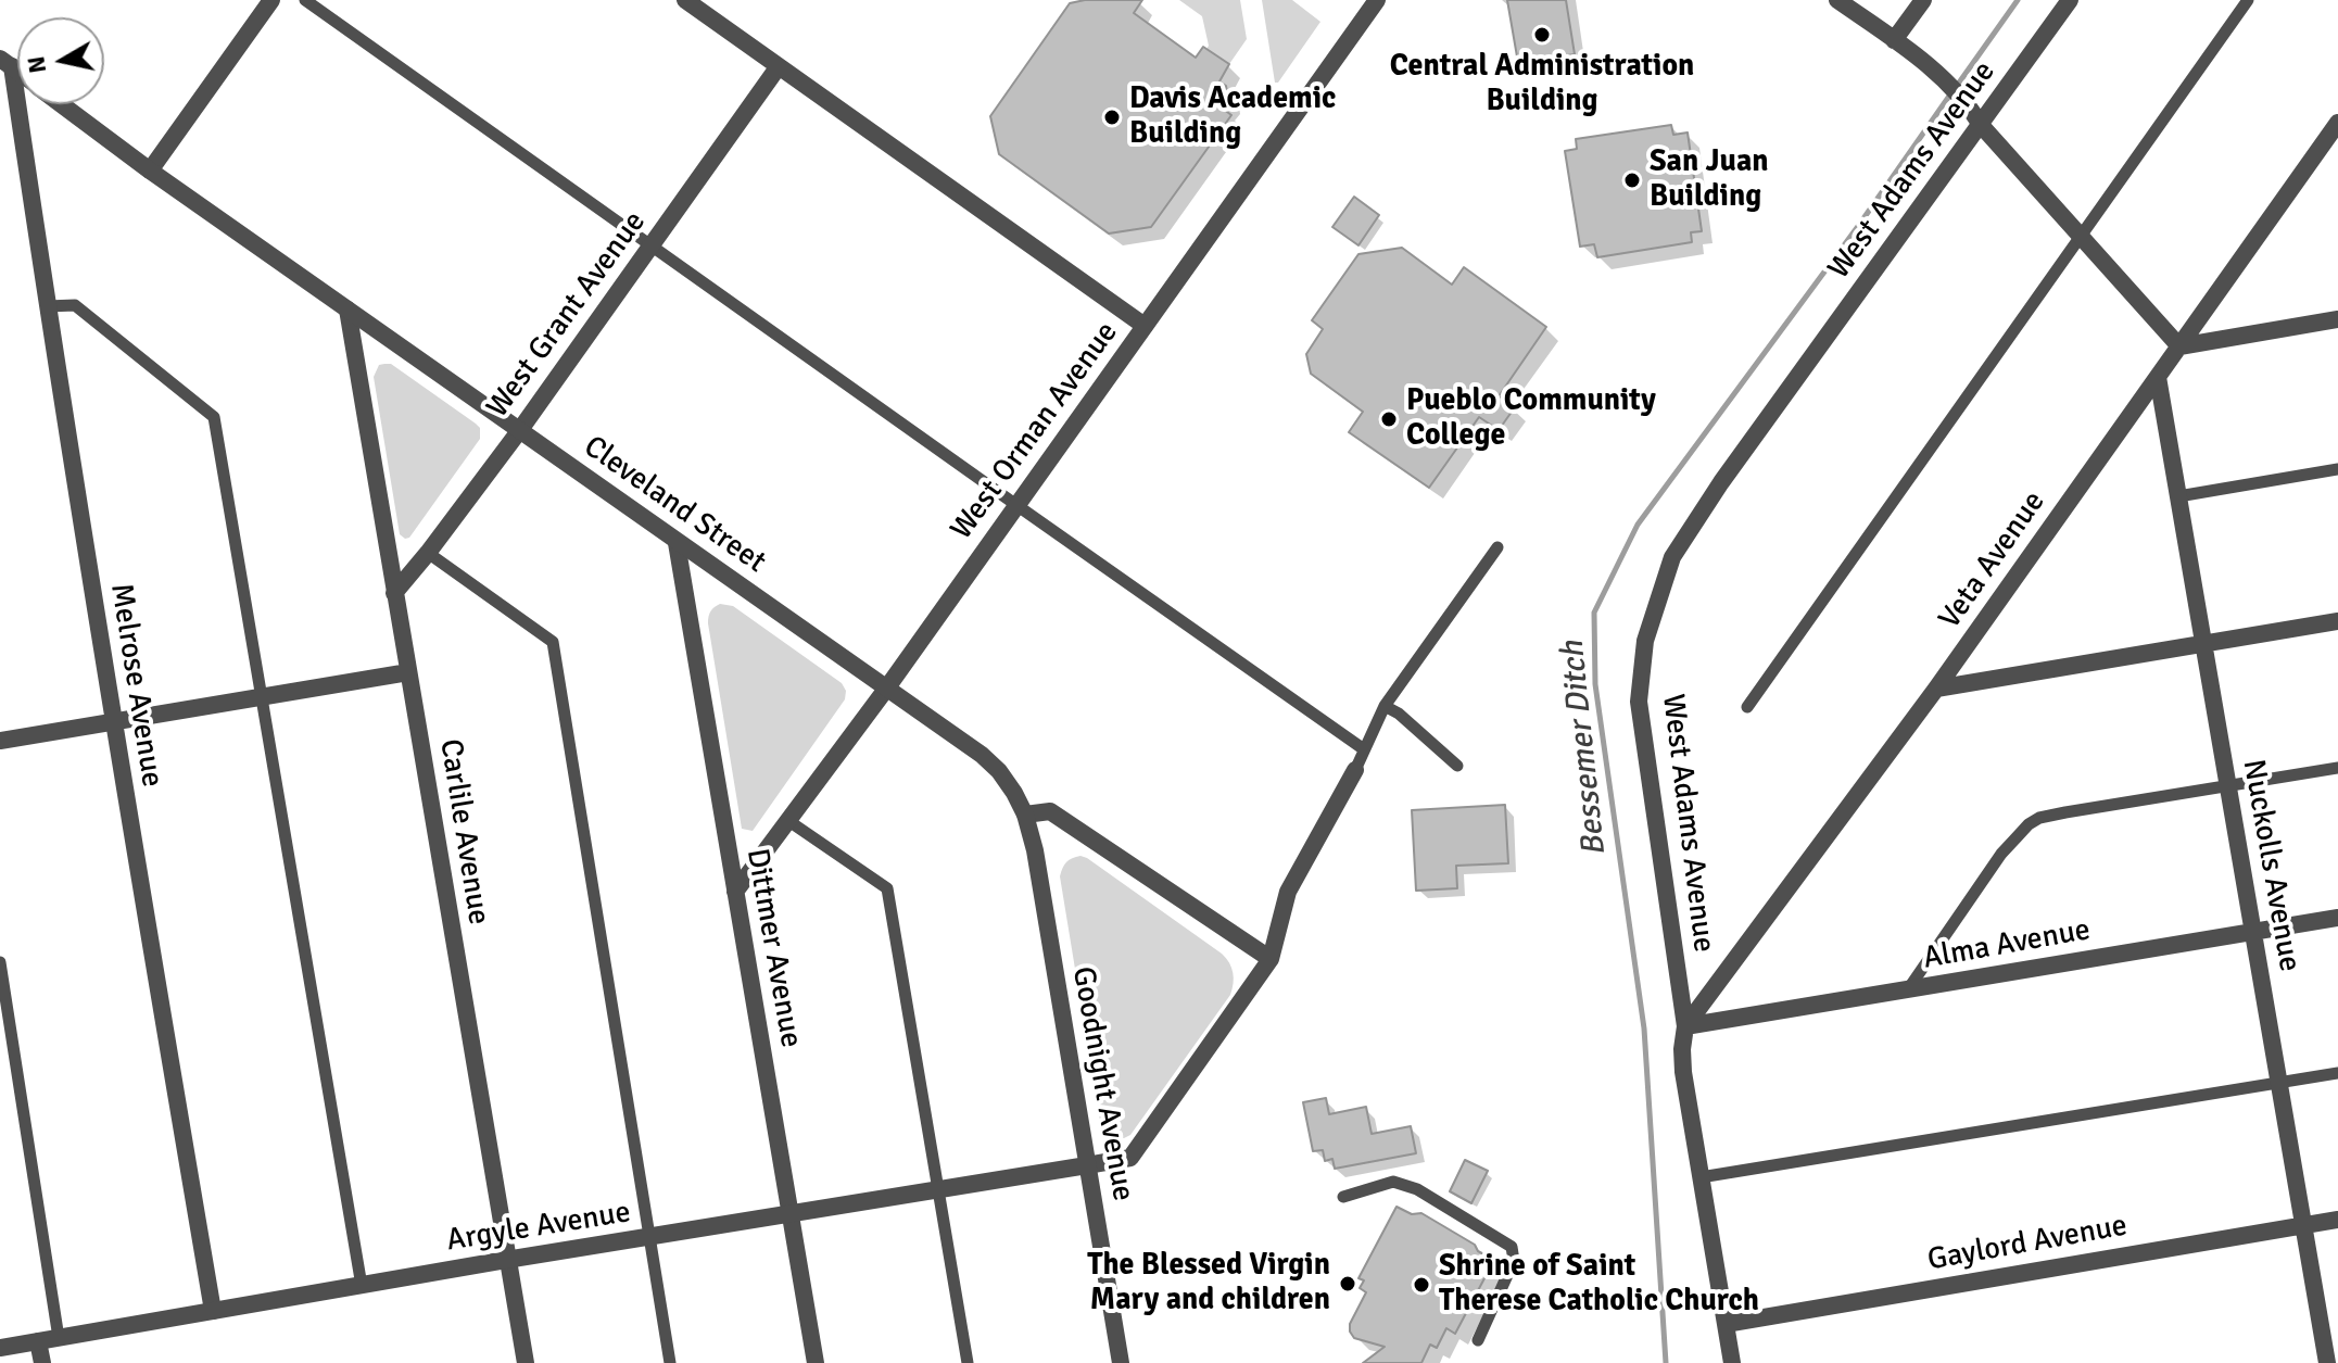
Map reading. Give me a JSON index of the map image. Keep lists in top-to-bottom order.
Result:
{
  "streets": {
    "street": [
      "West Adams Avenue",
      "West Grant Avenue",
      "West Orman Avenue",
      "Cleveland Street",
      "Veta Avenue",
      "Melrose Avenue",
      "Carlile Avenue",
      "Nuckolls Avenue",
      "Alma Avenue",
      "Dittmer Avenue",
      "Goodnight Avenue",
      "Argyle Avenue",
      "Gaylord Avenue"
    ]
  },
  "crossings": [
    ["West Adams Avenue", "Veta Avenue"],
    ["West Adams Avenue", "Alma Avenue"],
    ["West Adams Avenue", "Gaylord Avenue"],
    ["West Grant Avenue", "Cleveland Street"],
    ["West Grant Avenue", "Carlile Avenue"],
    ["West Orman Avenue", "Cleveland Street"],
    ["West Orman Avenue", "Dittmer Avenue"],
    ["Cleveland Street", "Carlile Avenue"],
    ["Cleveland Street", "Dittmer Avenue"],
    ["Cleveland Street", "Goodnight Avenue"],
    ["Veta Avenue", "Nuckolls Avenue"],
    ["Veta Avenue", "Alma Avenue"],
    ["Melrose Avenue", "Argyle Avenue"],
    ["Carlile Avenue", "Argyle Avenue"],
    ["Nuckolls Avenue", "Alma Avenue"],
    ["Nuckolls Avenue", "Gaylord Avenue"],
    ["Dittmer Avenue", "Argyle Avenue"],
    ["Goodnight Avenue", "Argyle Avenue"]
  ],
  "water": ["Bessemer Ditch"],
  "places": [
    "Central Administration Building",
    "Davis Academic Building",
    "San Juan Building",
    "Pueblo Community College",
    "The Blessed Virgin Mary and children",
    "Shrine of Saint Therese Catholic Church"
  ],
  "north": "left"
}
